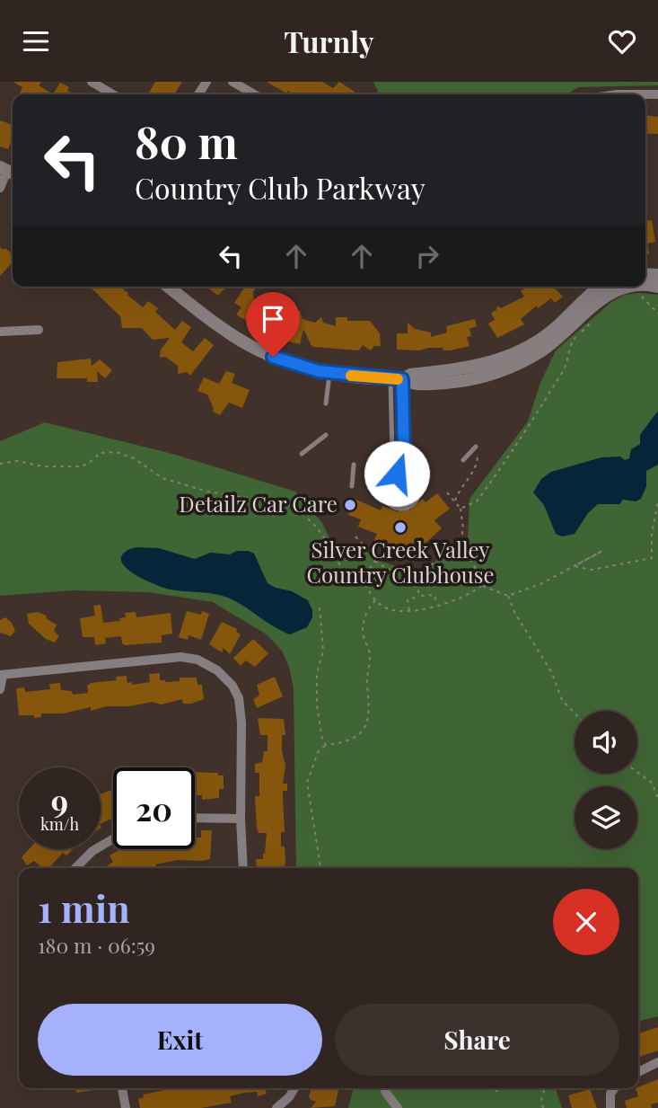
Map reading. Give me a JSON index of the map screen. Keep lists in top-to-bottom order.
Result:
{
  "places": ["Detailz Car Care", "Silver Creek Valley Country Clubhouse"],
  "page": {
    "header": "Turnly",
    "turn": ["80 m", "Country Club Parkway"],
    "speed": "9 km/h",
    "limit": "20",
    "heading": ["1 min", "180 m · 06:59"],
    "buttons": ["Exit", "Share"]
  }
}
